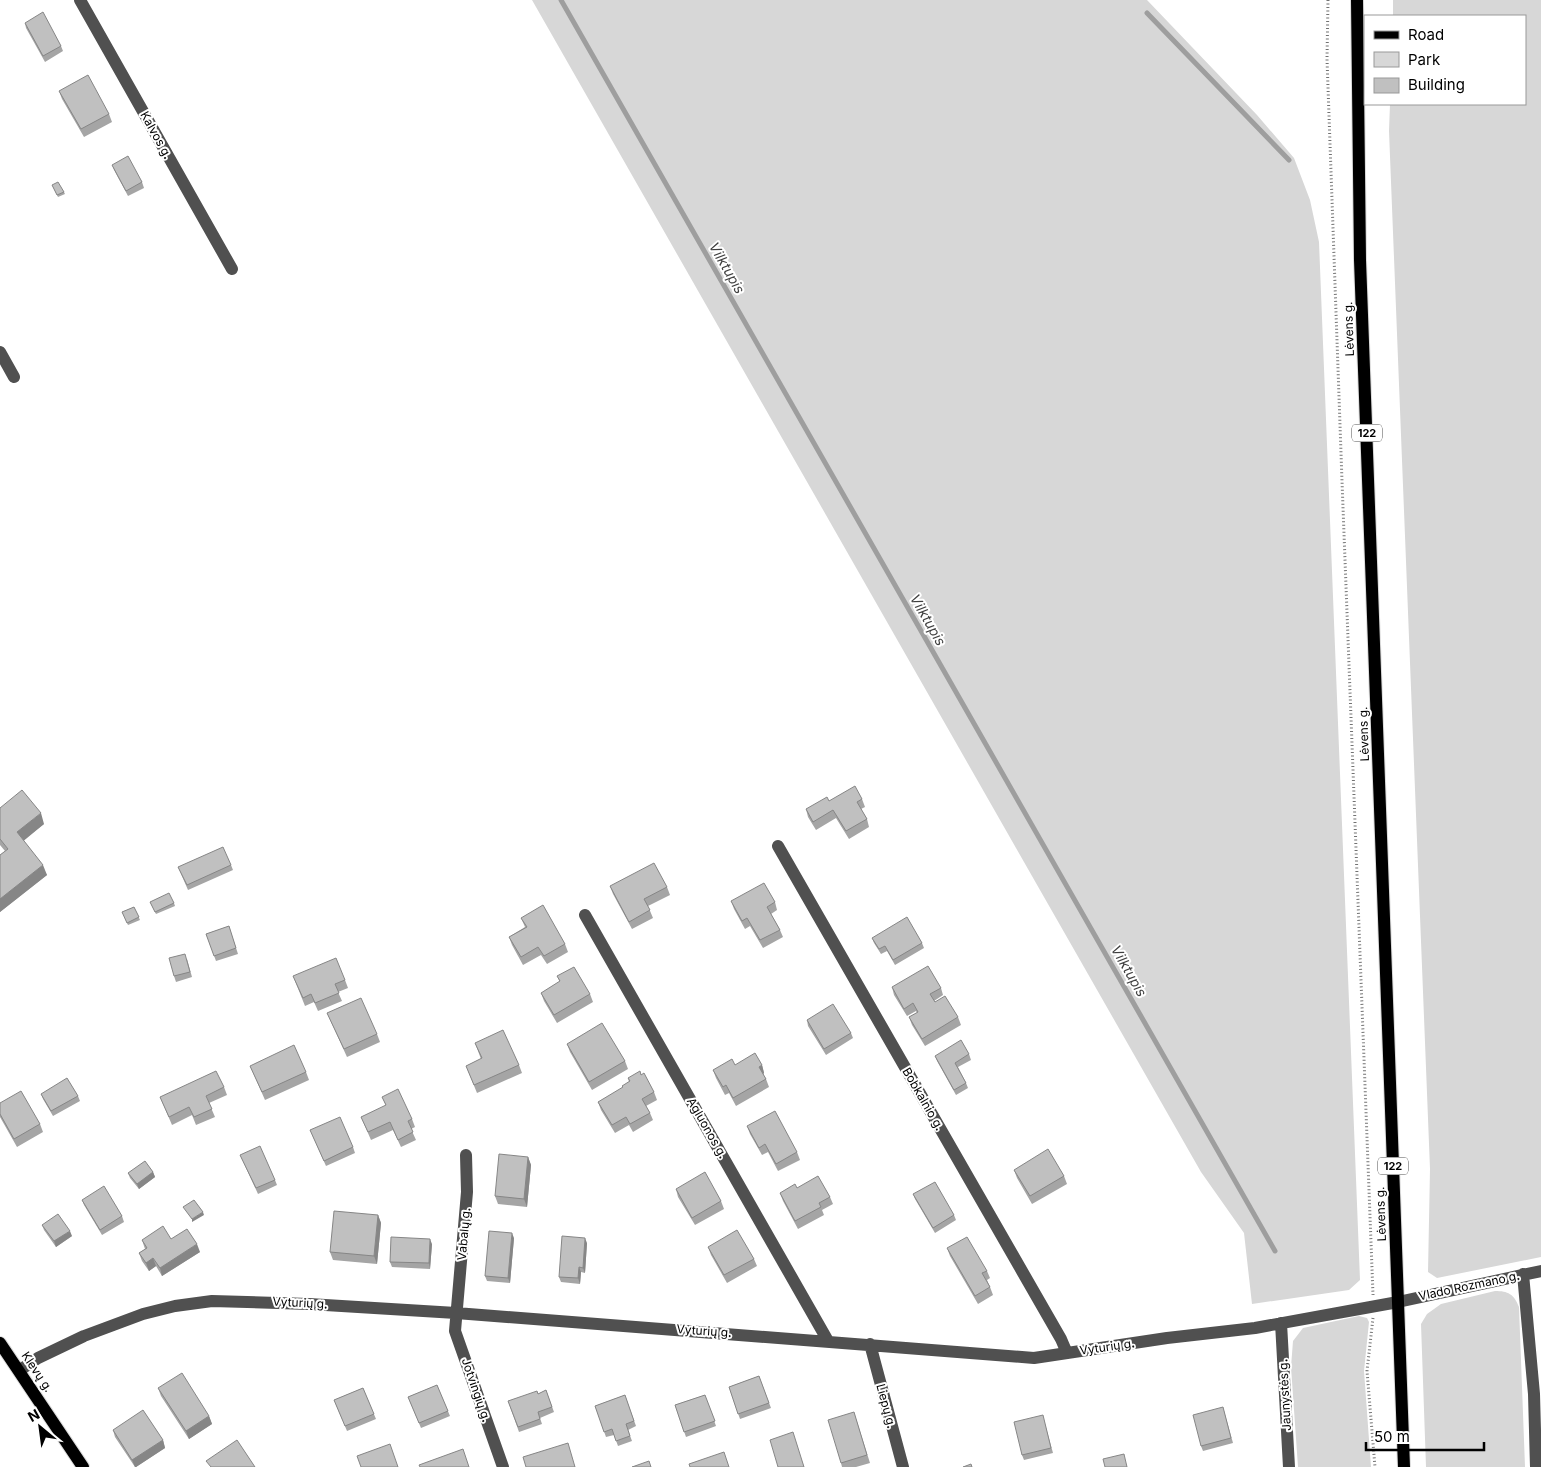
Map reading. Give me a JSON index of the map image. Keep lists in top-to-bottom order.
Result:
{
  "streets": {
    "main road": ["Lėvens g.", "122", "Klevų g."],
    "street": [
      "Kalvos g.",
      "Bobkalnio g.",
      "Agluonos g.",
      "Vabalų g.",
      "Vlado Rozmano g.",
      "Vyturių g.",
      "Jotvingių g.",
      "Jaunystės g.",
      "Liepų g."
    ]
  },
  "crossings": [
    ["Lėvens g.", "Vlado Rozmano g."],
    ["Lėvens g.", "Vyturių g."],
    ["Bobkalnio g.", "Vyturių g."],
    ["Agluonos g.", "Vyturių g."],
    ["Vabalų g.", "Vyturių g."],
    ["Vabalų g.", "Jotvingių g."],
    ["Vlado Rozmano g.", "Vyturių g."],
    ["Vyturių g.", "Klevų g."],
    ["Vyturių g.", "Jotvingių g."],
    ["Vyturių g.", "Jaunystės g."],
    ["Vyturių g.", "Liepų g."]
  ],
  "water": ["Vilktupis"],
  "legend": ["Road", "Park", "Building"],
  "scale_bar": "50 m",
  "north": "top left"
}
